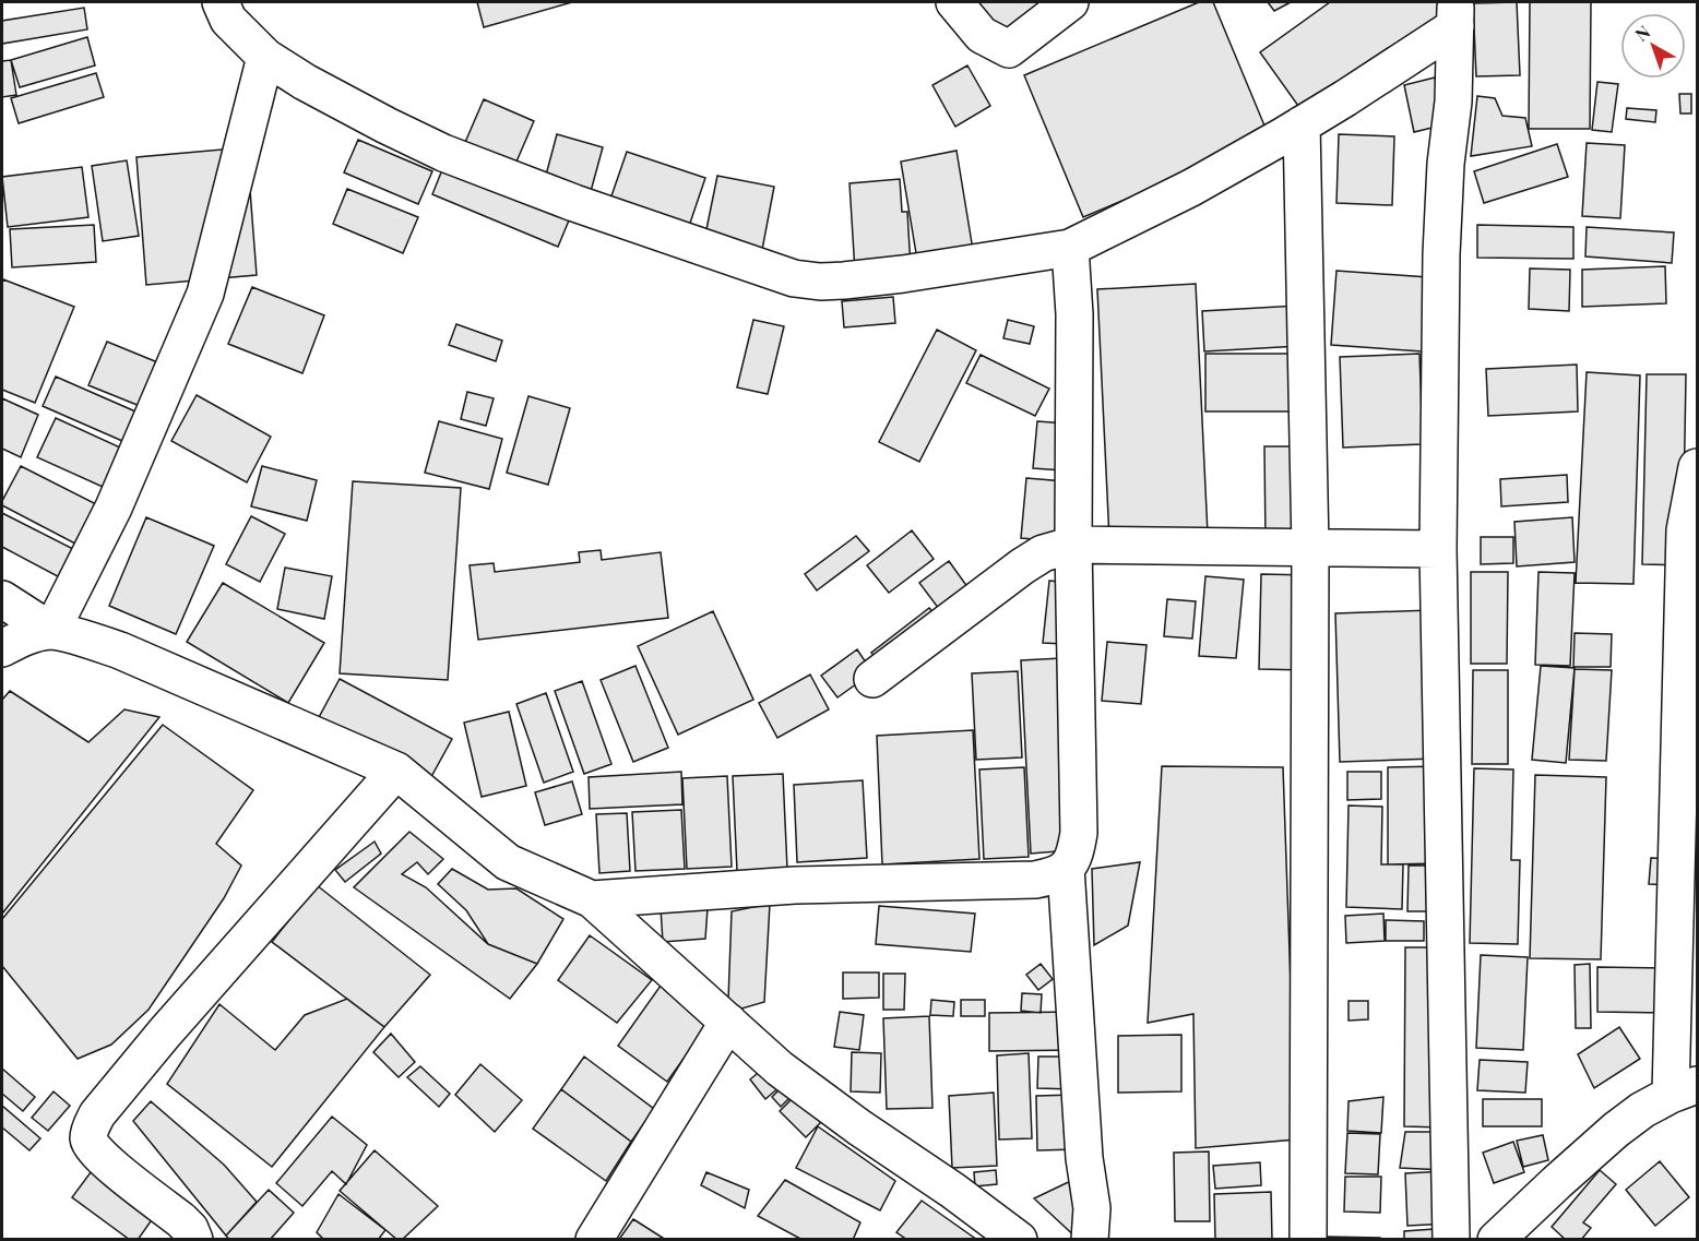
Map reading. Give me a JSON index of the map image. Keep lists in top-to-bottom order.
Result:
{
  "north": "top left"
}
